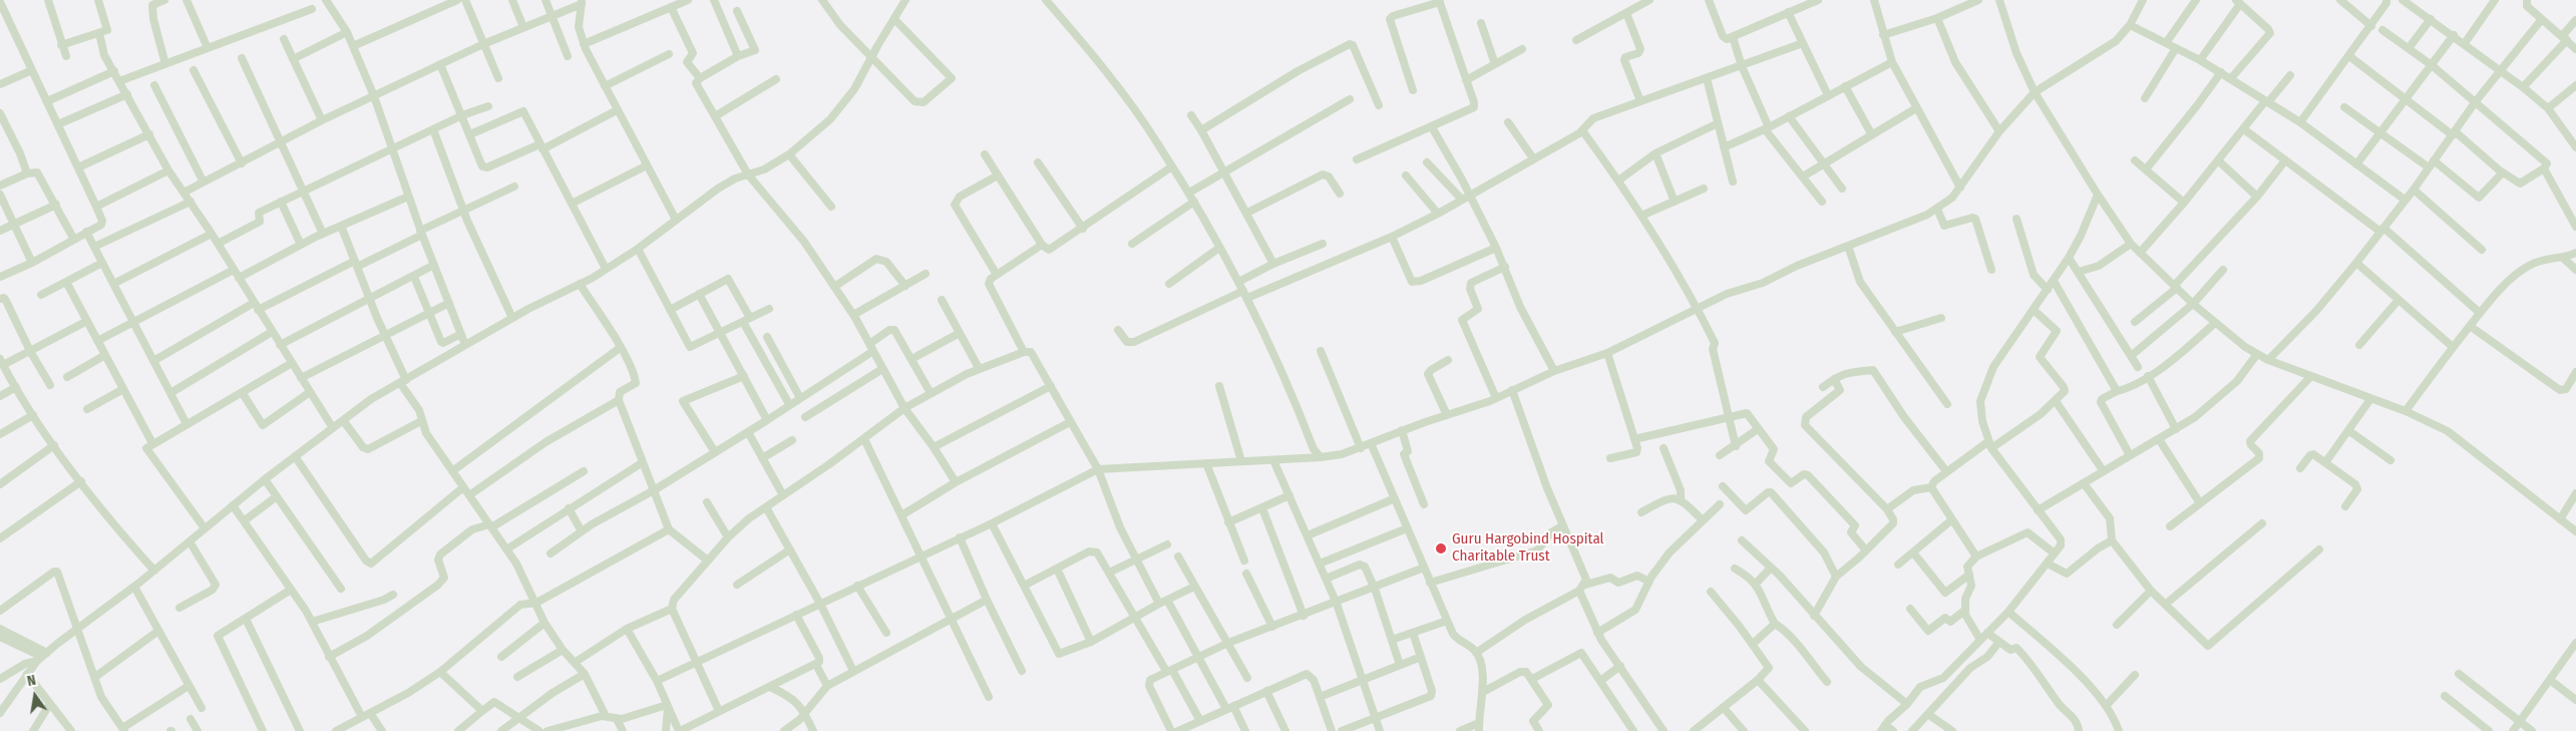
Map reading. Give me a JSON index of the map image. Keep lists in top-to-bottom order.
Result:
{
  "places": ["Guru Hargobind Hospital Charitable Trust"],
  "north": "top"
}
